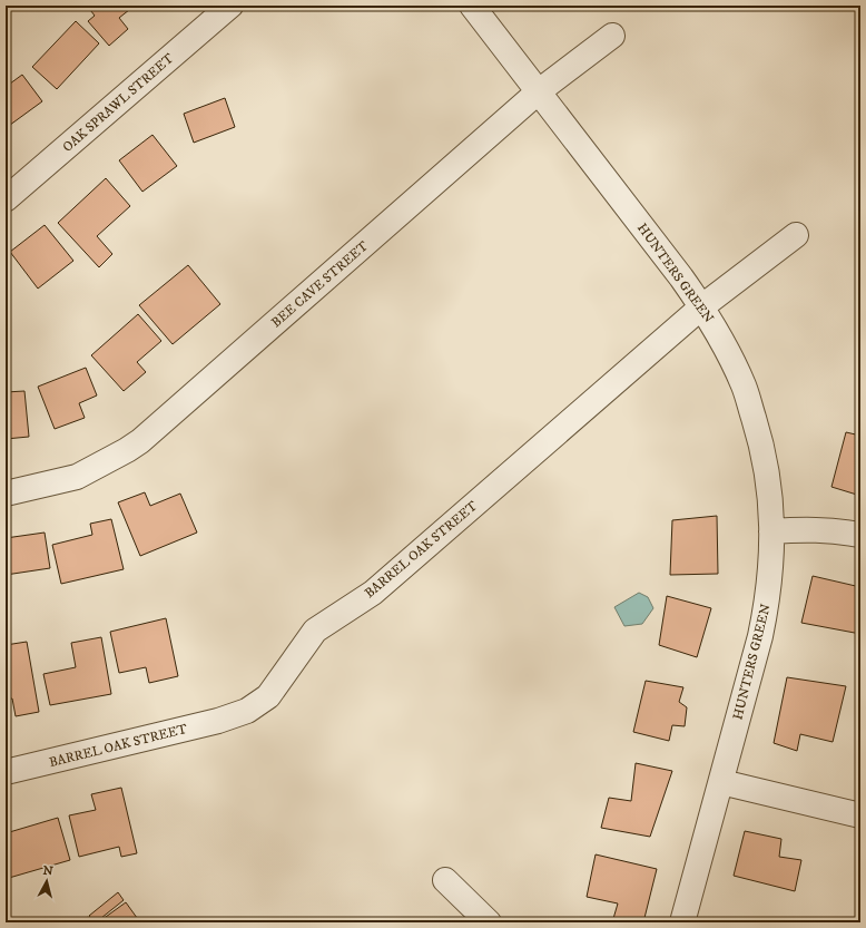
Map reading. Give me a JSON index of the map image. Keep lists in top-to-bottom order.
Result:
{
  "streets": {
    "street": [
      "OAK SPRAWL STREET",
      "HUNTERS GREEN",
      "BEE CAVE STREET",
      "BARREL OAK STREET"
    ]
  },
  "crossings": [
    ["HUNTERS GREEN", "BEE CAVE STREET"],
    ["HUNTERS GREEN", "BARREL OAK STREET"]
  ],
  "north": "top"
}
